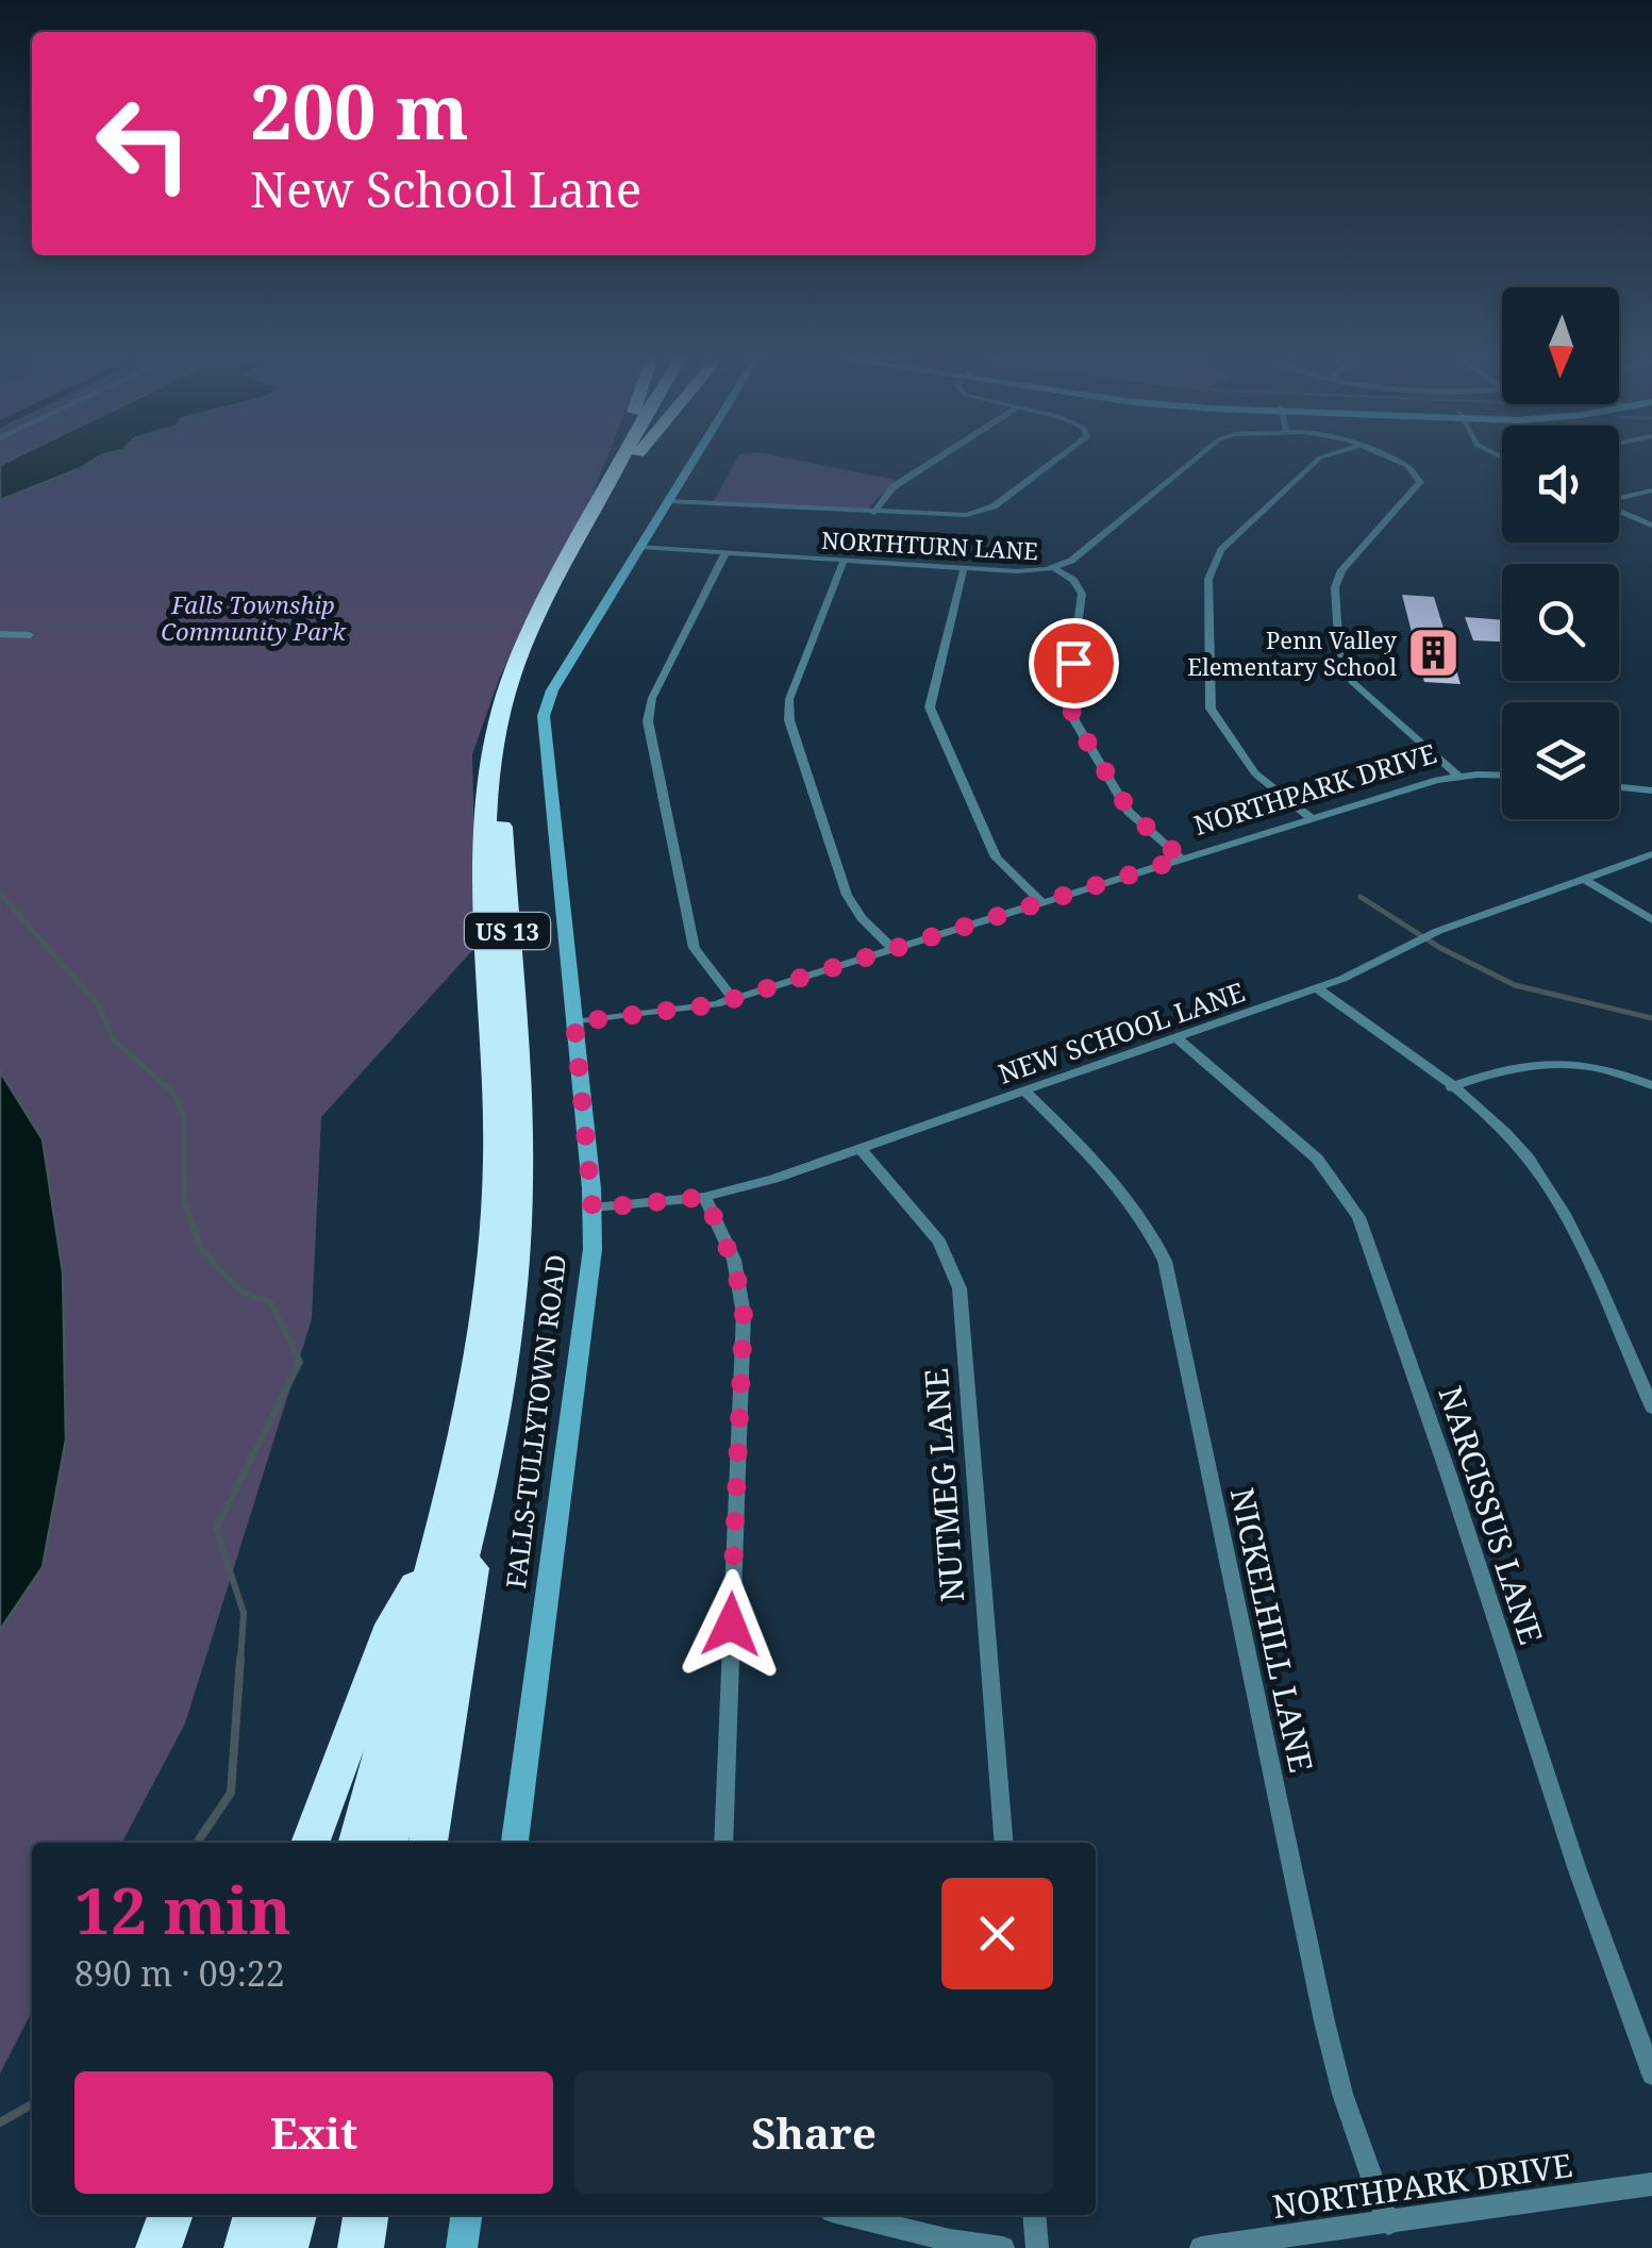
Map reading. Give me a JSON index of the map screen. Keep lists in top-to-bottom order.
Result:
{
  "streets": {
    "highway": ["US 13"],
    "street": [
      "NORTHTURN LANE",
      "NORTHPARK DRIVE",
      "NEW SCHOOL LANE",
      "FALLS-TULLYTOWN ROAD",
      "NUTMEG LANE",
      "NARCISSUS LANE",
      "NICKELHILL LANE"
    ]
  },
  "crossings": [
    ["NORTHTURN LANE", "NORTHPARK DRIVE"],
    ["NORTHTURN LANE", "FALLS-TULLYTOWN ROAD"],
    ["NORTHPARK DRIVE", "FALLS-TULLYTOWN ROAD"],
    ["NORTHPARK DRIVE", "NICKELHILL LANE"],
    ["NEW SCHOOL LANE", "FALLS-TULLYTOWN ROAD"],
    ["NEW SCHOOL LANE", "NUTMEG LANE"],
    ["NEW SCHOOL LANE", "NARCISSUS LANE"],
    ["NEW SCHOOL LANE", "NICKELHILL LANE"]
  ],
  "parks": ["Falls Township Community Park"],
  "places": {
    "building": ["Penn Valley Elementary School"]
  },
  "north": "bottom",
  "page": {
    "turn": ["200 m", "New School Lane"],
    "heading": ["12 min", "890 m · 09:22"],
    "buttons": ["Exit", "Share"]
  }
}
